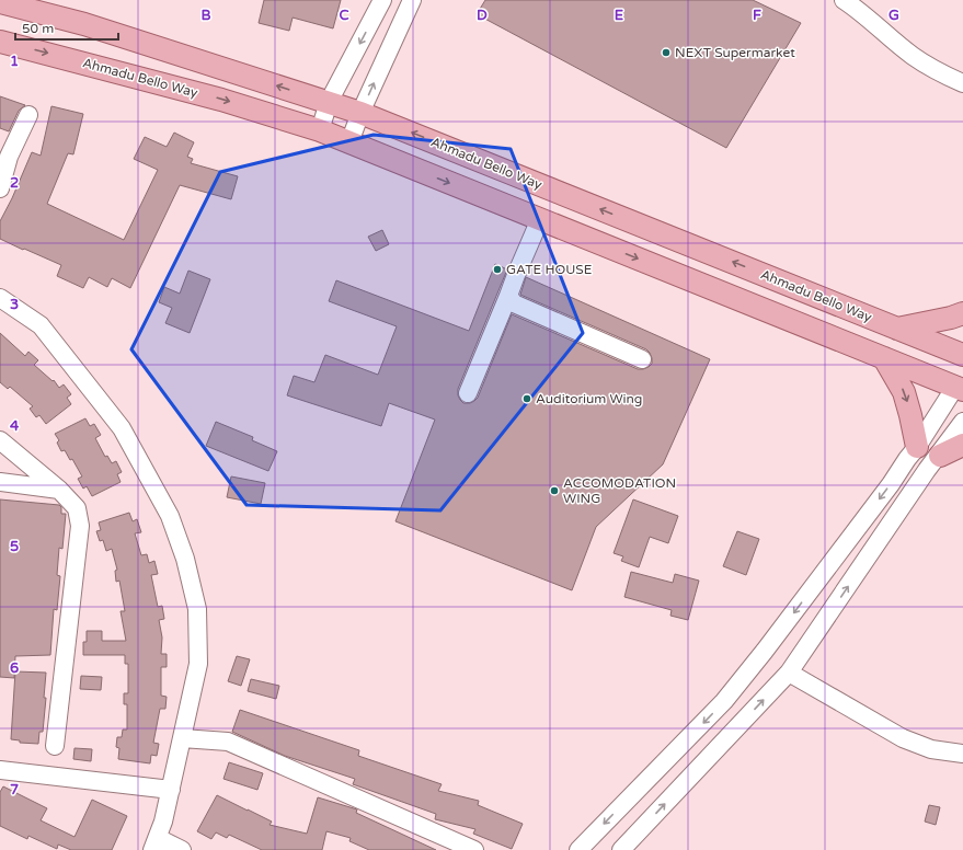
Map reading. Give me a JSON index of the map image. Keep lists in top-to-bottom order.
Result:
{
  "streets": {
    "main road": ["Ahmadu Bello Way"]
  },
  "places": [
    "NEXT Supermarket",
    "GATE HOUSE",
    "Auditorium Wing",
    "ACCOMODATION WING"
  ],
  "scale_bar": "50 m",
  "grid": {
    "columns": [
      "B",
      "C",
      "D",
      "E",
      "F",
      "G"
    ],
    "rows": [
      "1",
      "2",
      "3",
      "4",
      "5",
      "6",
      "7"
    ]
  }
}
